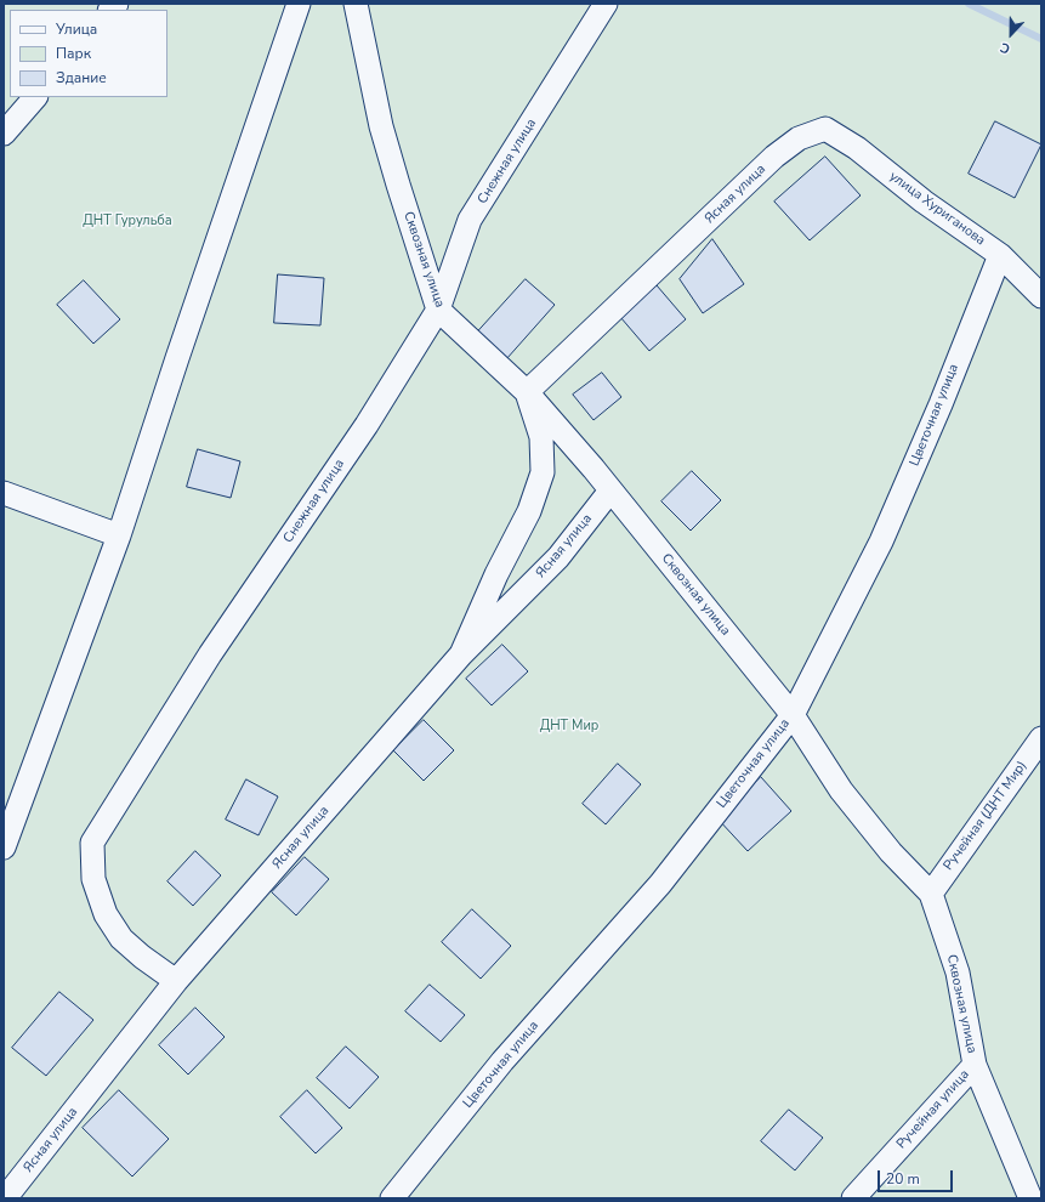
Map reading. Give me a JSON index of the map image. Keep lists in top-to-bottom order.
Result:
{
  "streets": {
    "street": [
      "Снежная улица",
      "Ясная улица",
      "улица Хуриганова",
      "Сквозная улица",
      "Цветочная улица",
      "Ручейная (ДНТ Мир)",
      "Ручейная улица"
    ]
  },
  "crossings": [
    ["Снежная улица", "Ясная улица"],
    ["Снежная улица", "Сквозная улица"],
    ["Ясная улица", "улица Хуриганова"],
    ["Ясная улица", "Сквозная улица"],
    ["улица Хуриганова", "Цветочная улица"],
    ["Сквозная улица", "Цветочная улица"],
    ["Сквозная улица", "Ручейная (ДНТ Мир)"],
    ["Сквозная улица", "Ручейная улица"]
  ],
  "parks": ["ДНТ Гурульба", "ДНТ Мир"],
  "legend": ["Улица", "Парк", "Здание"],
  "scale_bar": "20 m",
  "north": "bottom"
}
